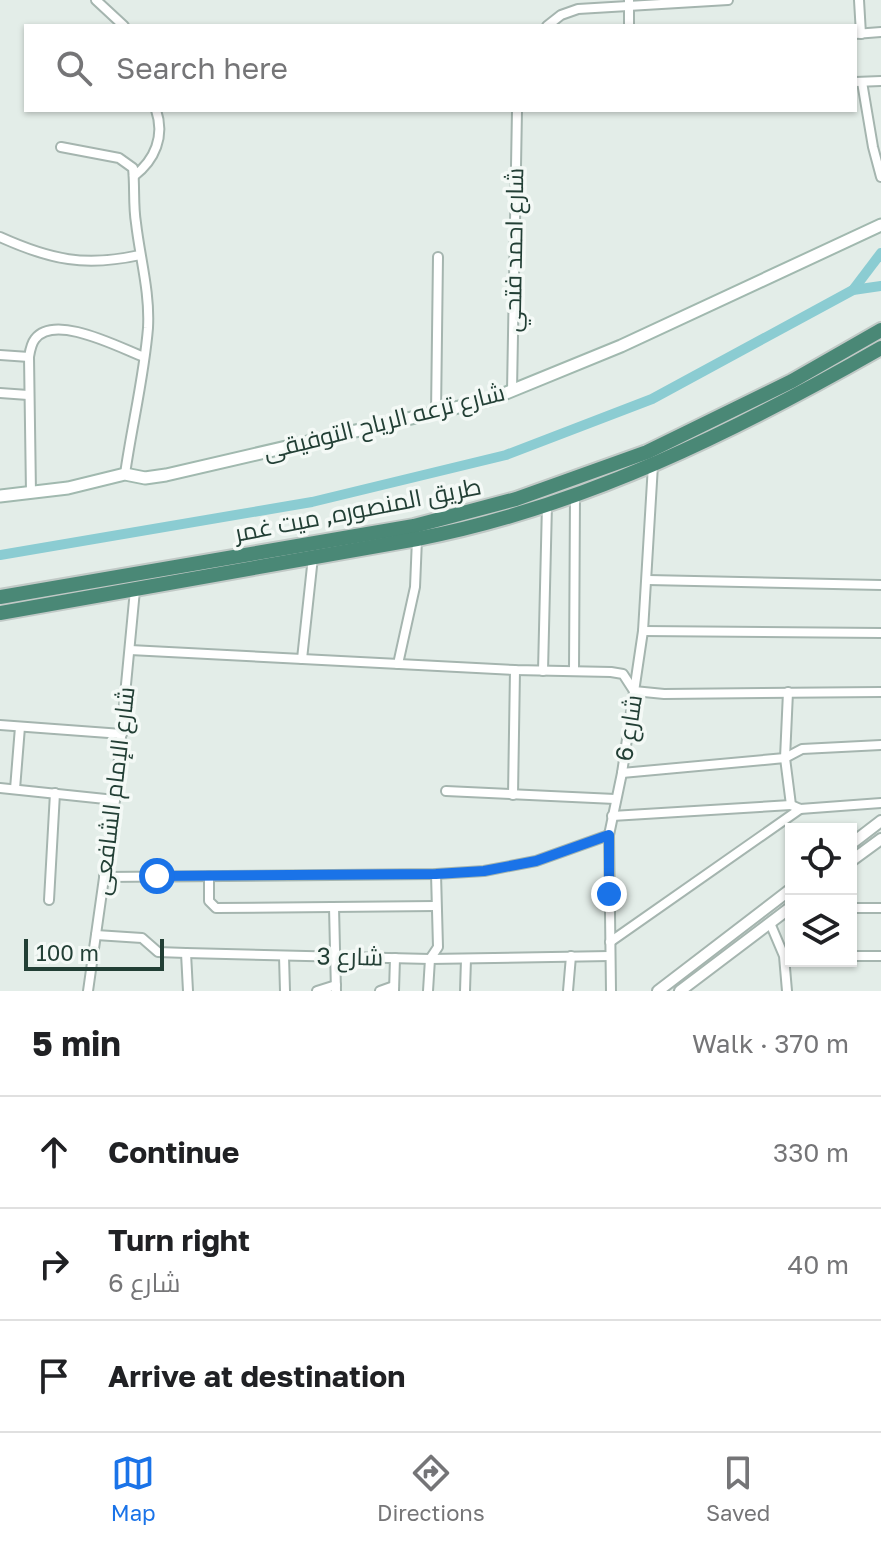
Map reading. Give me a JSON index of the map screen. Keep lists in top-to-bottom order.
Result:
{
  "streets": {
    "highway": ["طريق المنصوره, ميت غمر"],
    "main road": ["شارع ترعه الرياح التوفيقى"],
    "street": [
      "شارع احمد فتحي",
      "شارع 6",
      "شارع الإمام الشافعى",
      "شارع 3"
    ]
  },
  "crossings": [
    ["شارع احمد فتحي", "شارع ترعه الرياح التوفيقى"],
    ["طريق المنصوره, ميت غمر", "شارع 6"],
    ["طريق المنصوره, ميت غمر", "شارع الإمام الشافعى"],
    ["شارع 6", "شارع 3"],
    ["شارع الإمام الشافعى", "شارع 3"]
  ],
  "scale_bar": "100 m",
  "page": {
    "search": "Search here",
    "scale": "100 m",
    "heading": ["5 min", "Walk · 370 m"],
    "list": [
      ["Continue", "330 m"],
      ["Turn right", "شارع 6", "40 m"],
      "Arrive at destination"
    ],
    "nav": ["Map", "Directions", "Saved"]
  }
}
